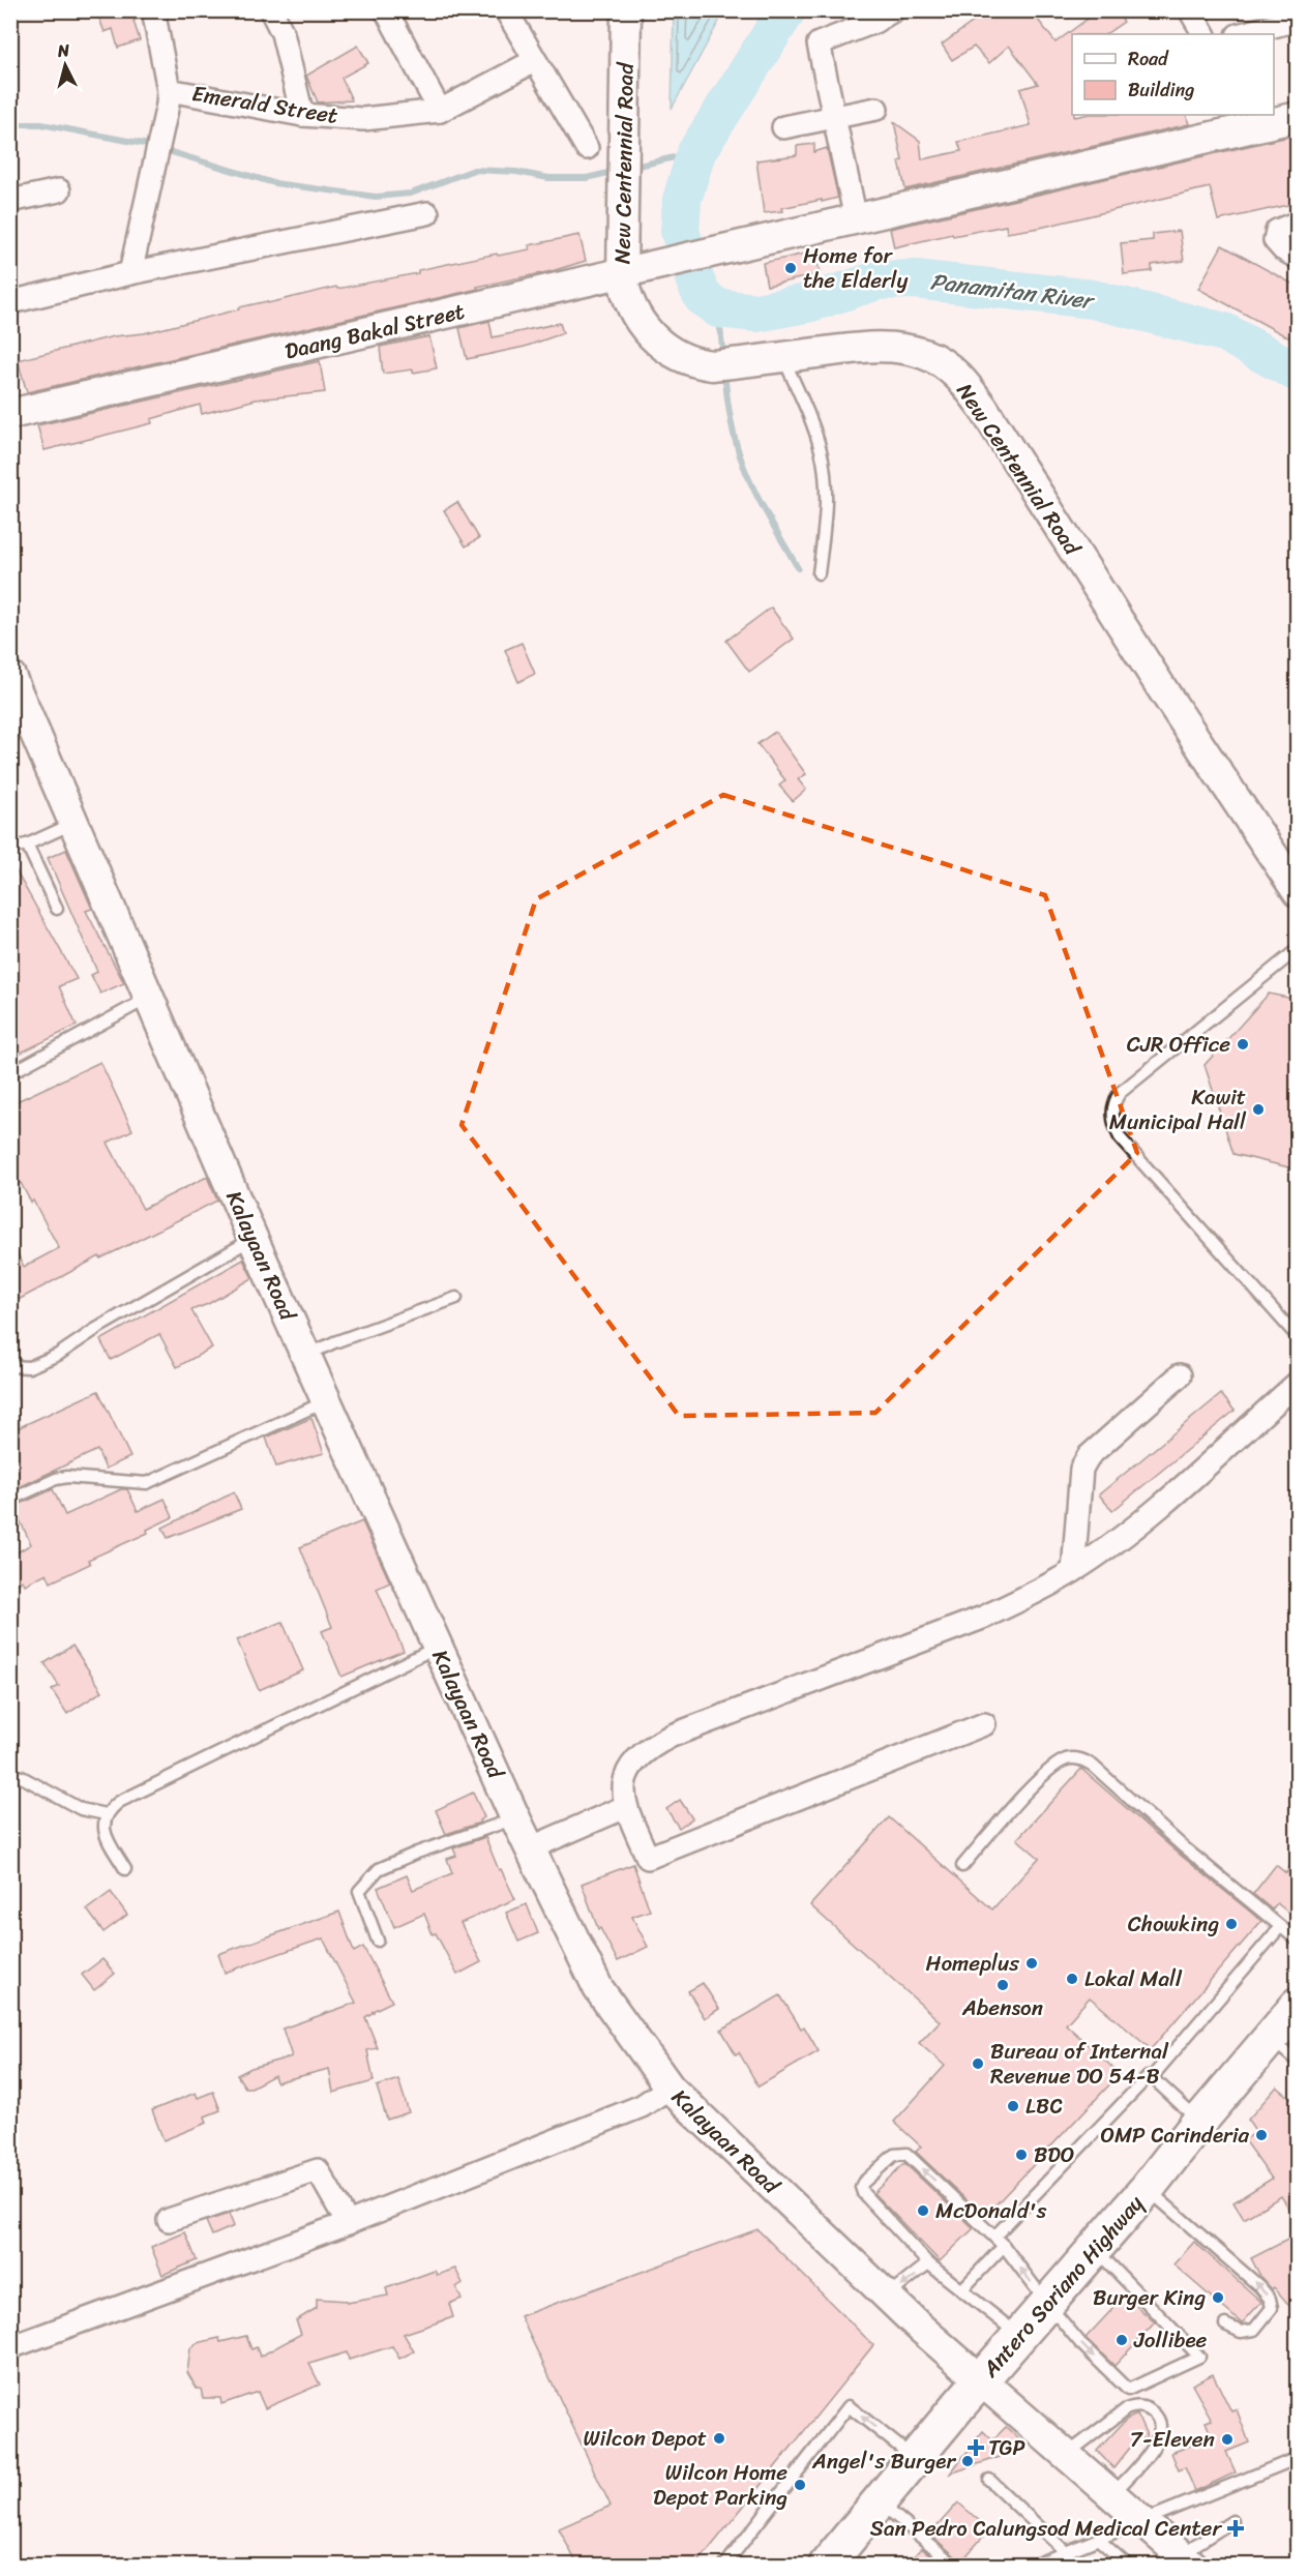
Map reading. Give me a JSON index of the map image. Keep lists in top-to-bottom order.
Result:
{
  "streets": {
    "main road": ["Antero Soriano Highway"],
    "street": [
      "Emerald Street",
      "New Centennial Road",
      "Daang Bakal Street",
      "Kalayaan Road"
    ]
  },
  "crossings": [
    ["New Centennial Road", "Daang Bakal Street"],
    ["Kalayaan Road", "Antero Soriano Highway"]
  ],
  "water": ["Panamitan River"],
  "places": {
    "other": [
      "Home for the Elderly",
      "CJR Office",
      "Kawit Municipal Hall",
      "Chowking",
      "Homeplus",
      "Lokal Mall",
      "Abenson",
      "Bureau of Internal Revenue DO 54-B",
      "LBC",
      "OMP Carinderia",
      "BDO",
      "McDonald's",
      "Burger King",
      "Jollibee",
      "Wilcon Depot",
      "7-Eleven",
      "Angel's Burger",
      "Wilcon Home Depot Parking"
    ],
    "health": ["TGP", "San Pedro Calungsod Medical Center"]
  },
  "legend": ["Road", "Building"],
  "north": "top"
}
